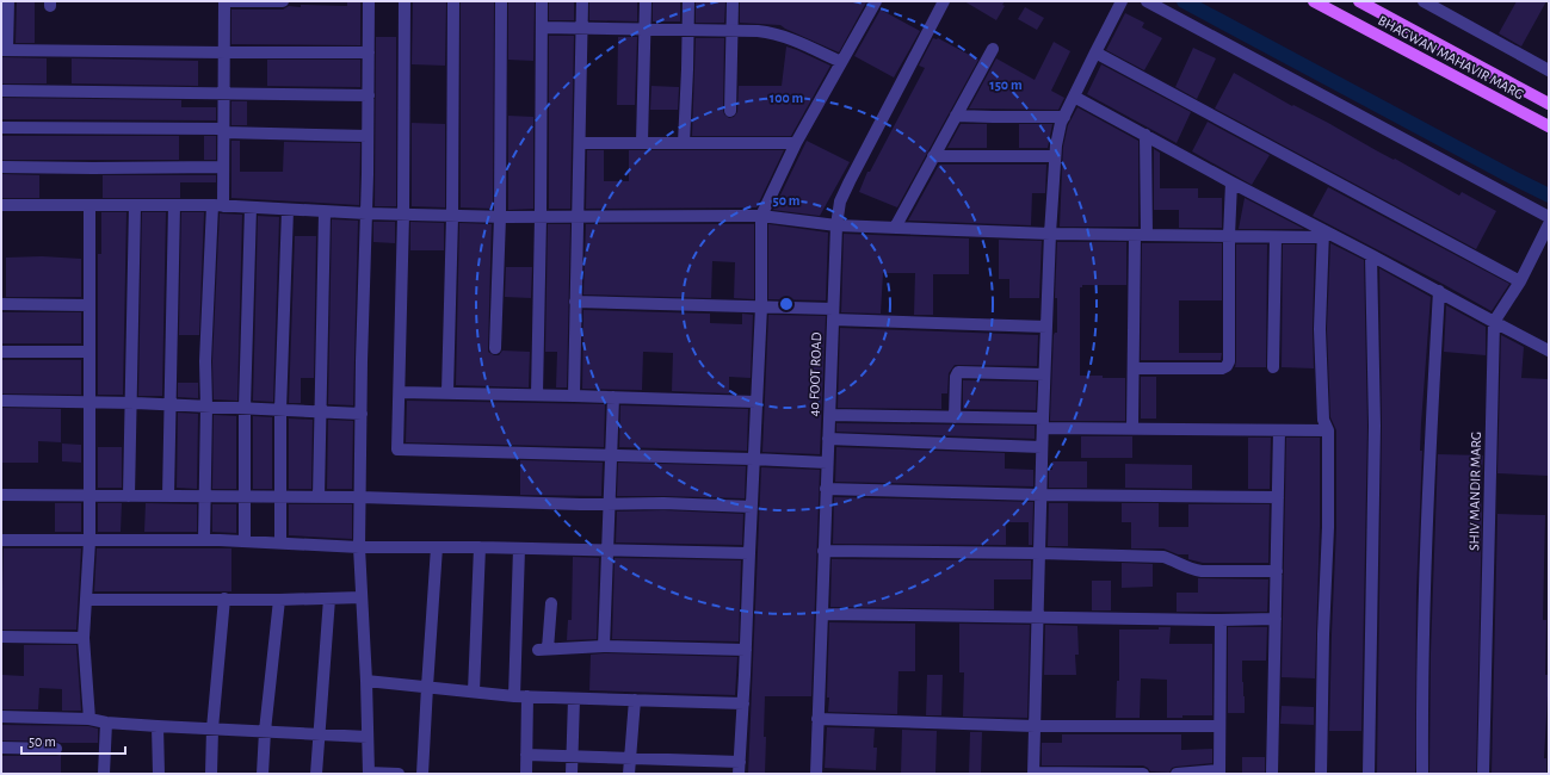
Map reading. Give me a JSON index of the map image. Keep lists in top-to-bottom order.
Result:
{
  "streets": {
    "main road": ["BHAGWAN MAHAVIR MARG"],
    "street": ["40 FOOT ROAD", "SHIV MANDIR MARG"]
  },
  "scale_bar": "50 m",
  "rings": ["150 m", "100 m", "50 m"]
}
